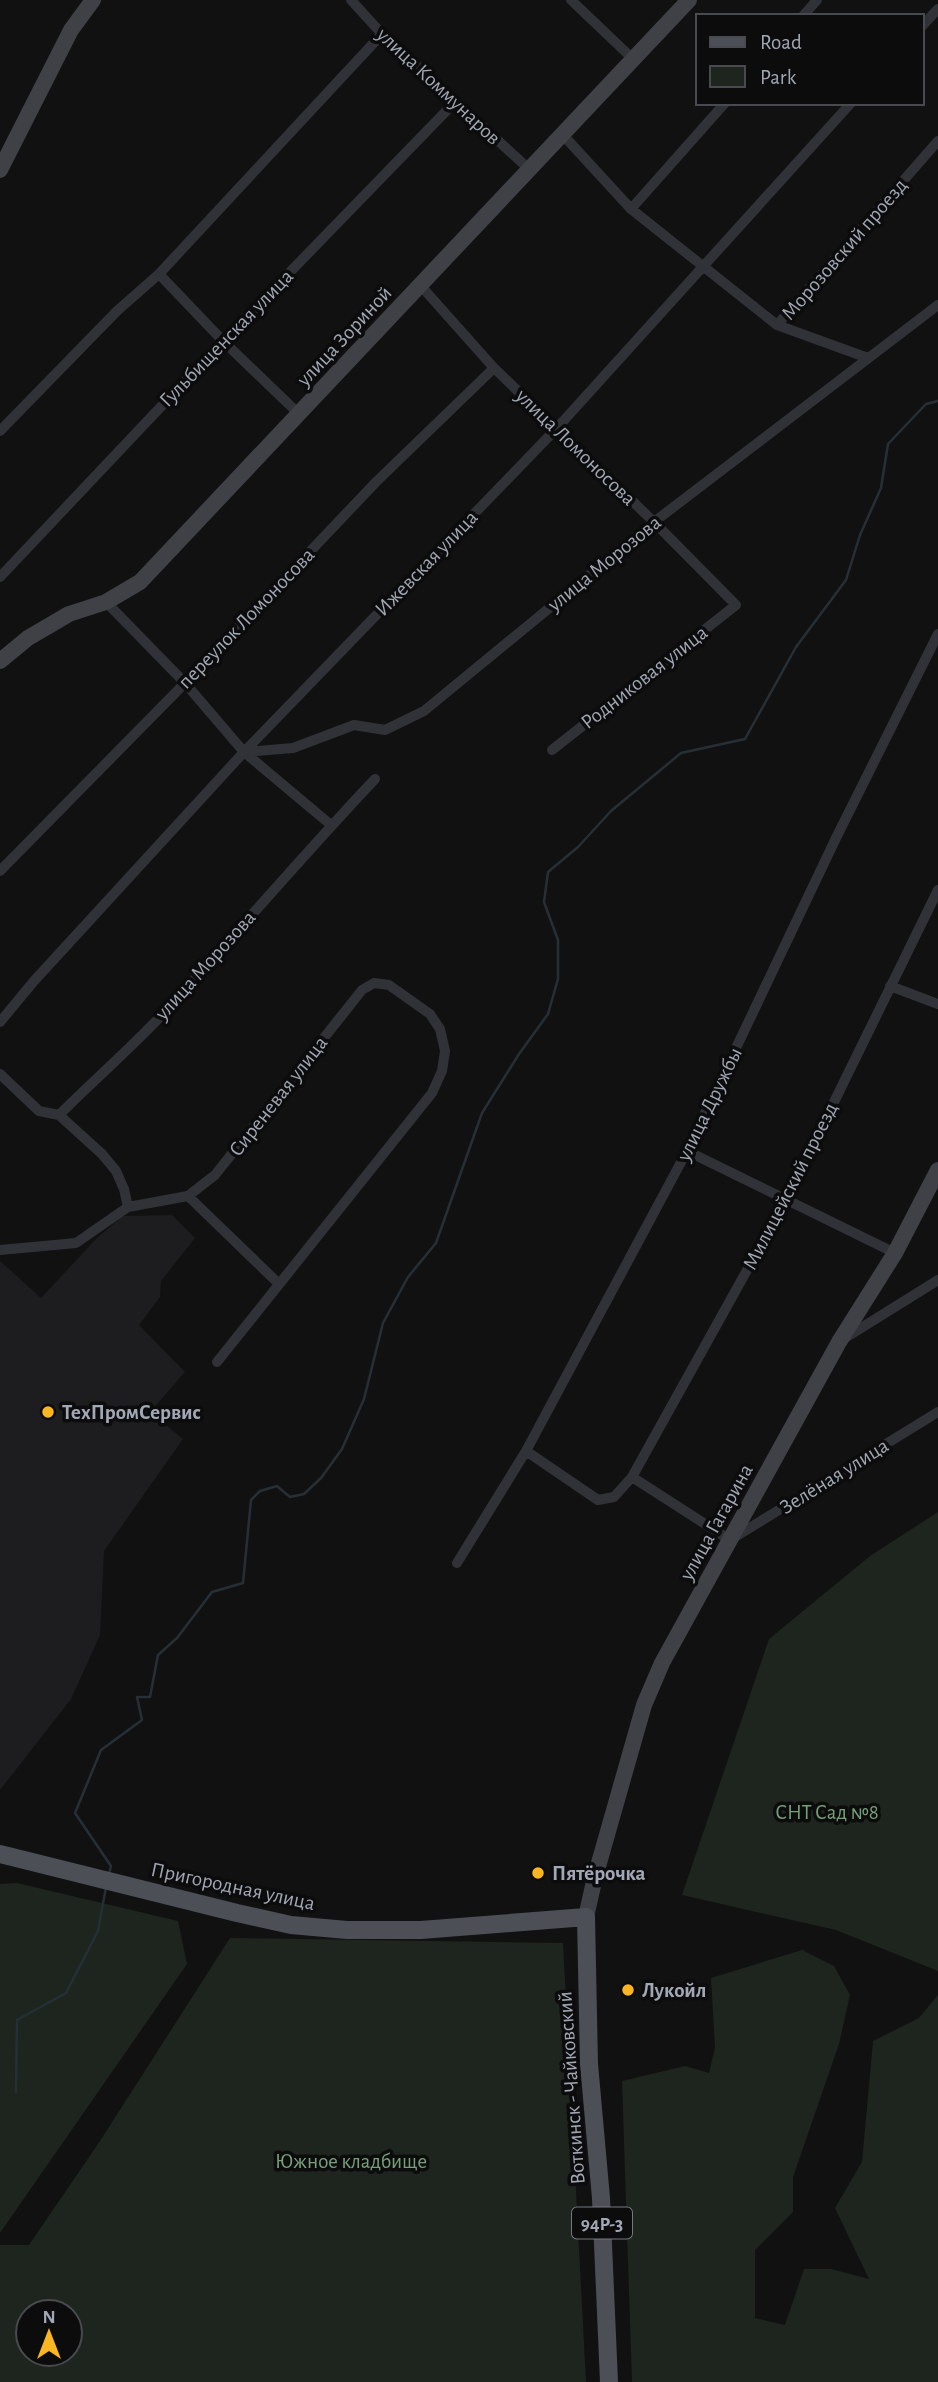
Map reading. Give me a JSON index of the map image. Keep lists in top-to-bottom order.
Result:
{
  "streets": {
    "main road": [
      "улица Зориной",
      "улица Гагарина",
      "Пригородная улица",
      "Воткинск - Чайковский",
      "94Р-3"
    ],
    "street": [
      "улица Коммунаров",
      "Морозовский проезд",
      "Гульбищенская улица",
      "улица Ломоносова",
      "Ижевская улица",
      "улица Морозова",
      "переулок Ломоносова",
      "Родниковая улица",
      "Сиреневая улица",
      "улица Дружбы",
      "Милицейский проезд",
      "Зелёная улица"
    ]
  },
  "crossings": [
    ["улица Коммунаров", "улица Зориной"],
    ["улица Коммунаров", "Гульбищенская улица"],
    ["улица Зориной", "улица Ломоносова"],
    ["улица Ломоносова", "Ижевская улица"],
    ["улица Ломоносова", "улица Морозова"],
    ["улица Ломоносова", "переулок Ломоносова"],
    ["улица Ломоносова", "Родниковая улица"],
    ["Ижевская улица", "улица Морозова"],
    ["Зелёная улица", "улица Гагарина"],
    ["улица Гагарина", "Пригородная улица"],
    ["улица Гагарина", "Воткинск - Чайковский"],
    ["Пригородная улица", "Воткинск - Чайковский"]
  ],
  "parks": ["СНТ Сад №8", "Южное кладбище"],
  "places": ["ТехПромСервис", "Пятёрочка", "Лукойл"],
  "legend": ["Road", "Park"],
  "north": "top"
}
